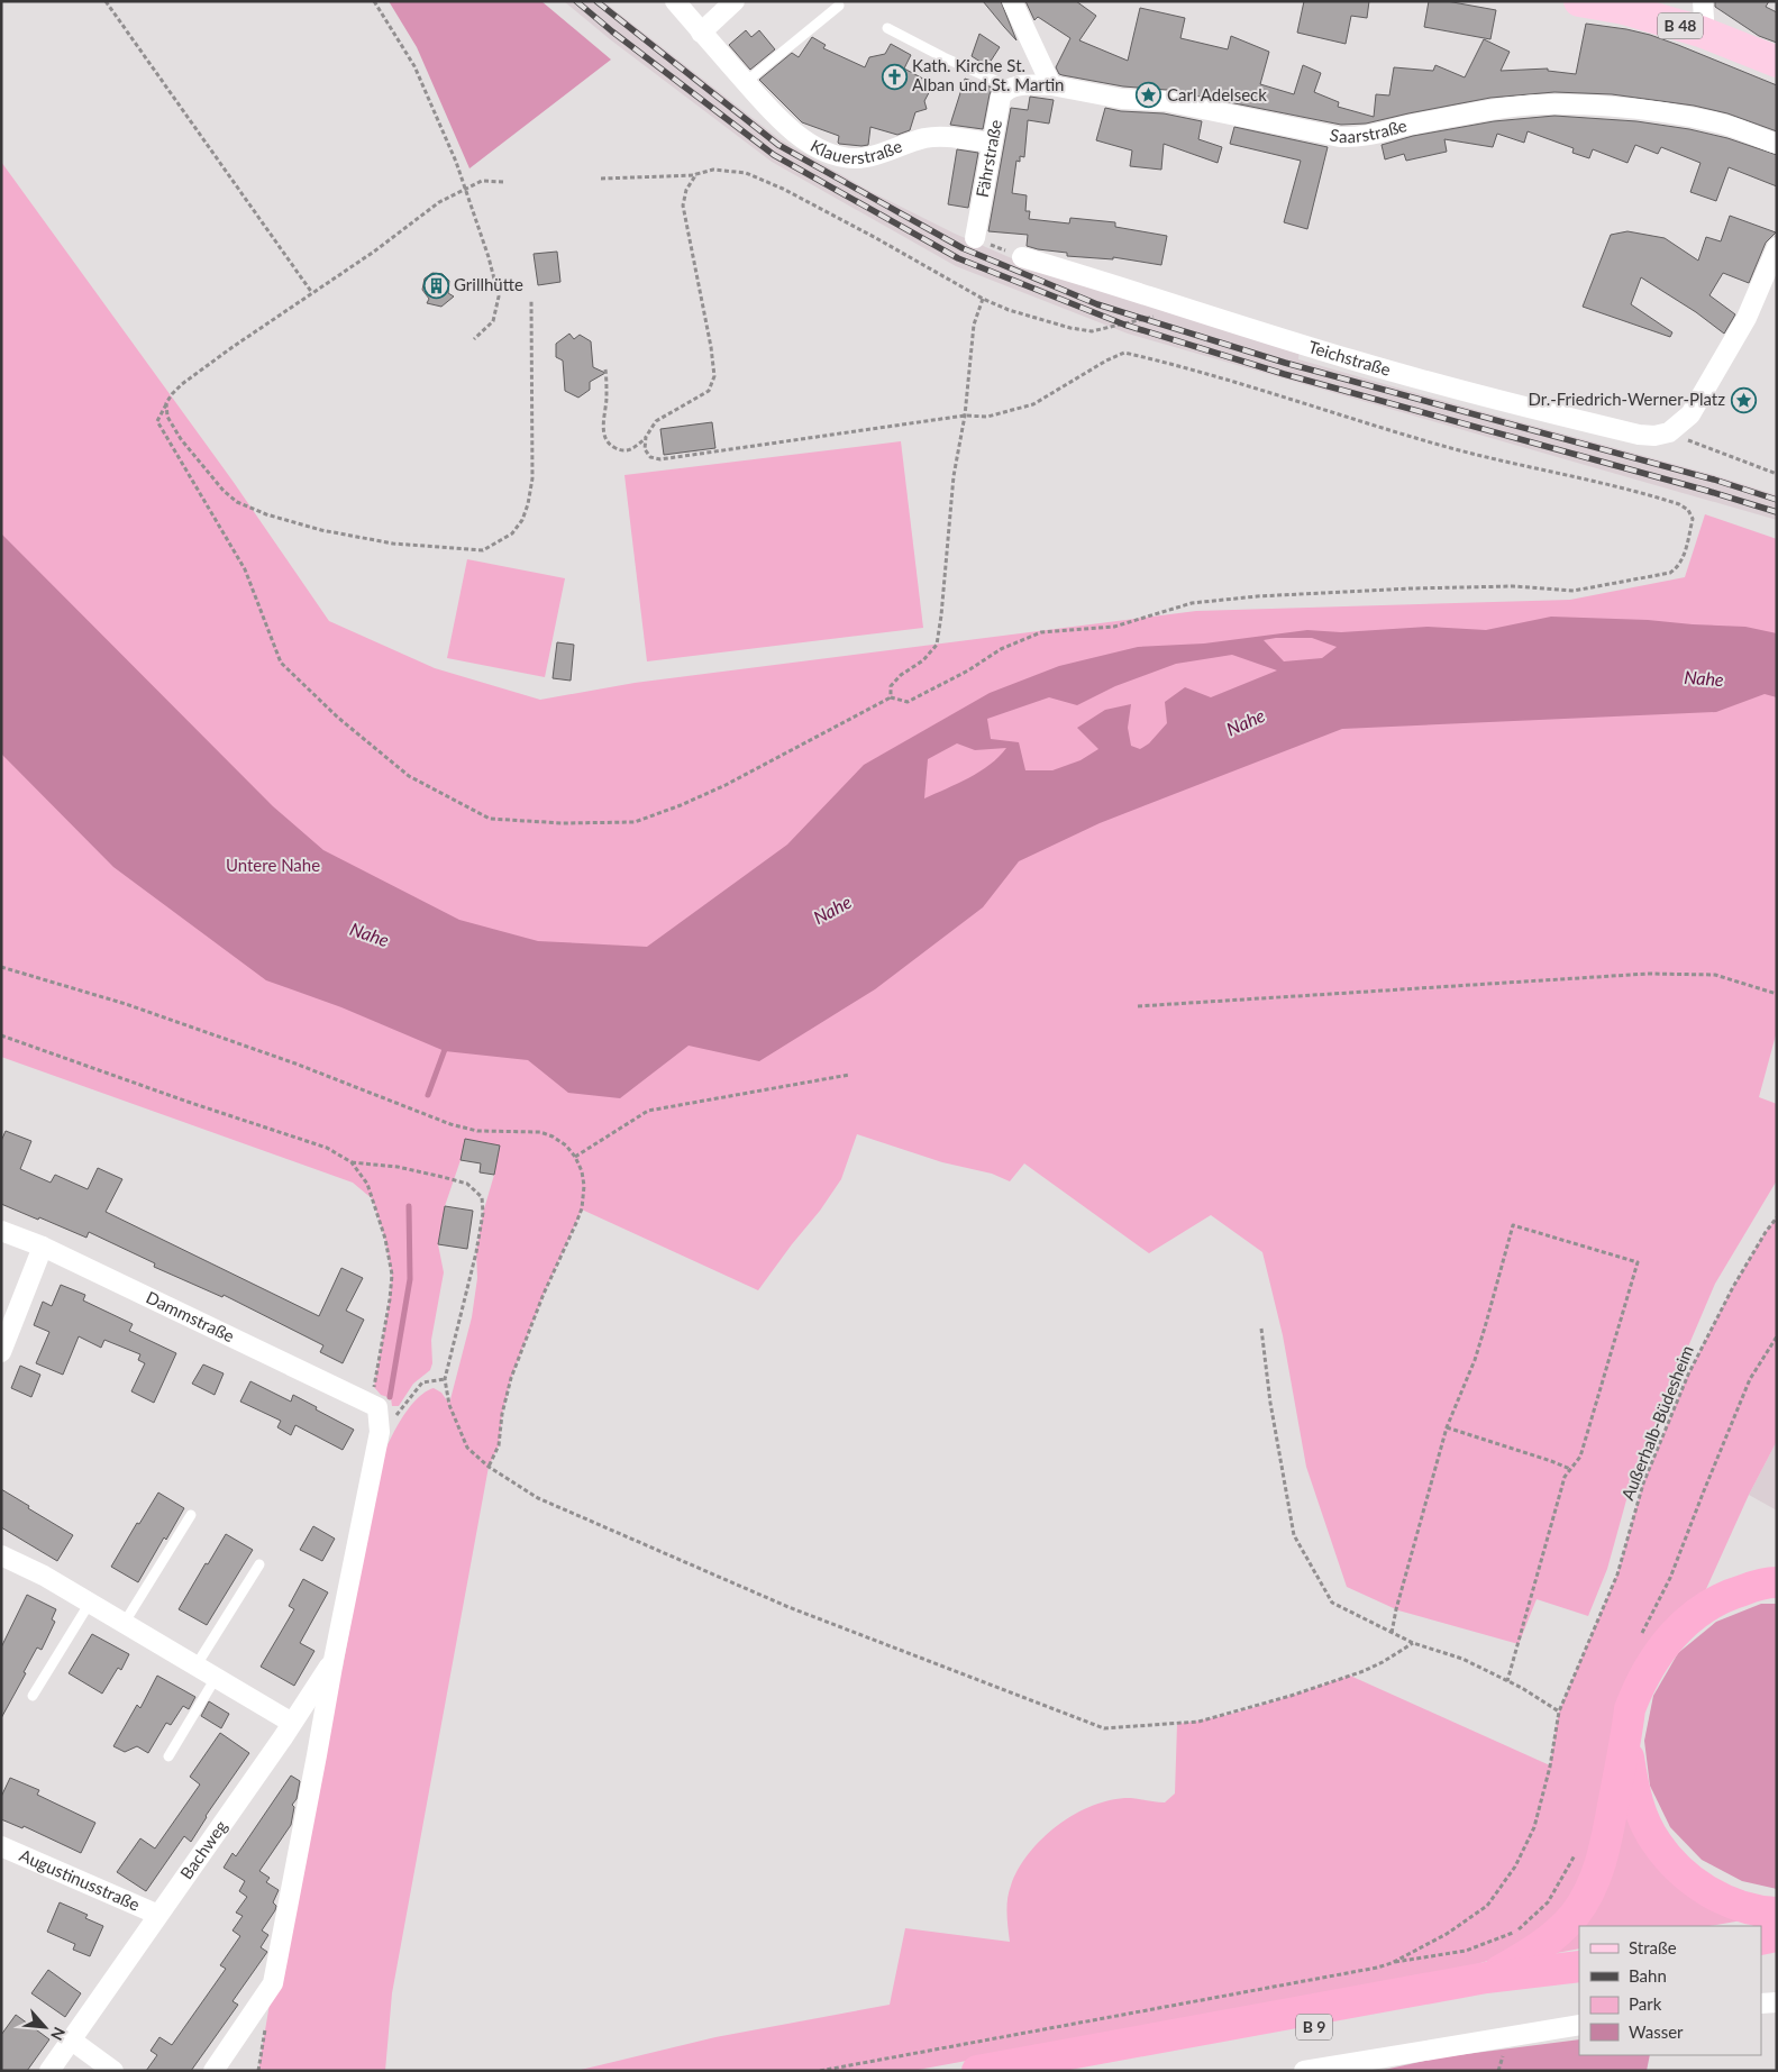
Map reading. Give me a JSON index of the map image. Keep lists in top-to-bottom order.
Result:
{
  "streets": {
    "highway": ["B 9"],
    "main road": ["B 48"],
    "street": [
      "Saarstraße",
      "Klauerstraße",
      "Fährstraße",
      "Teichstraße",
      "Dammstraße",
      "Bachweg",
      "Augustinusstraße"
    ],
    "path": ["Außerhalb-Büdesheim"]
  },
  "crossings": [
    ["Klauerstraße", "Fährstraße"],
    ["Dammstraße", "Bachweg"],
    ["Bachweg", "Augustinusstraße"]
  ],
  "water": ["Nahe"],
  "parks": ["Untere Nahe"],
  "places": {
    "church": ["Kath. Kirche St. Alban und St. Martin"],
    "place": ["Carl Adelseck", "Dr.-Friedrich-Werner-Platz"],
    "building": ["Grillhütte"]
  },
  "legend": [
    "Straße",
    "Bahn",
    "Park",
    "Wasser"
  ],
  "north": "bottom right"
}
